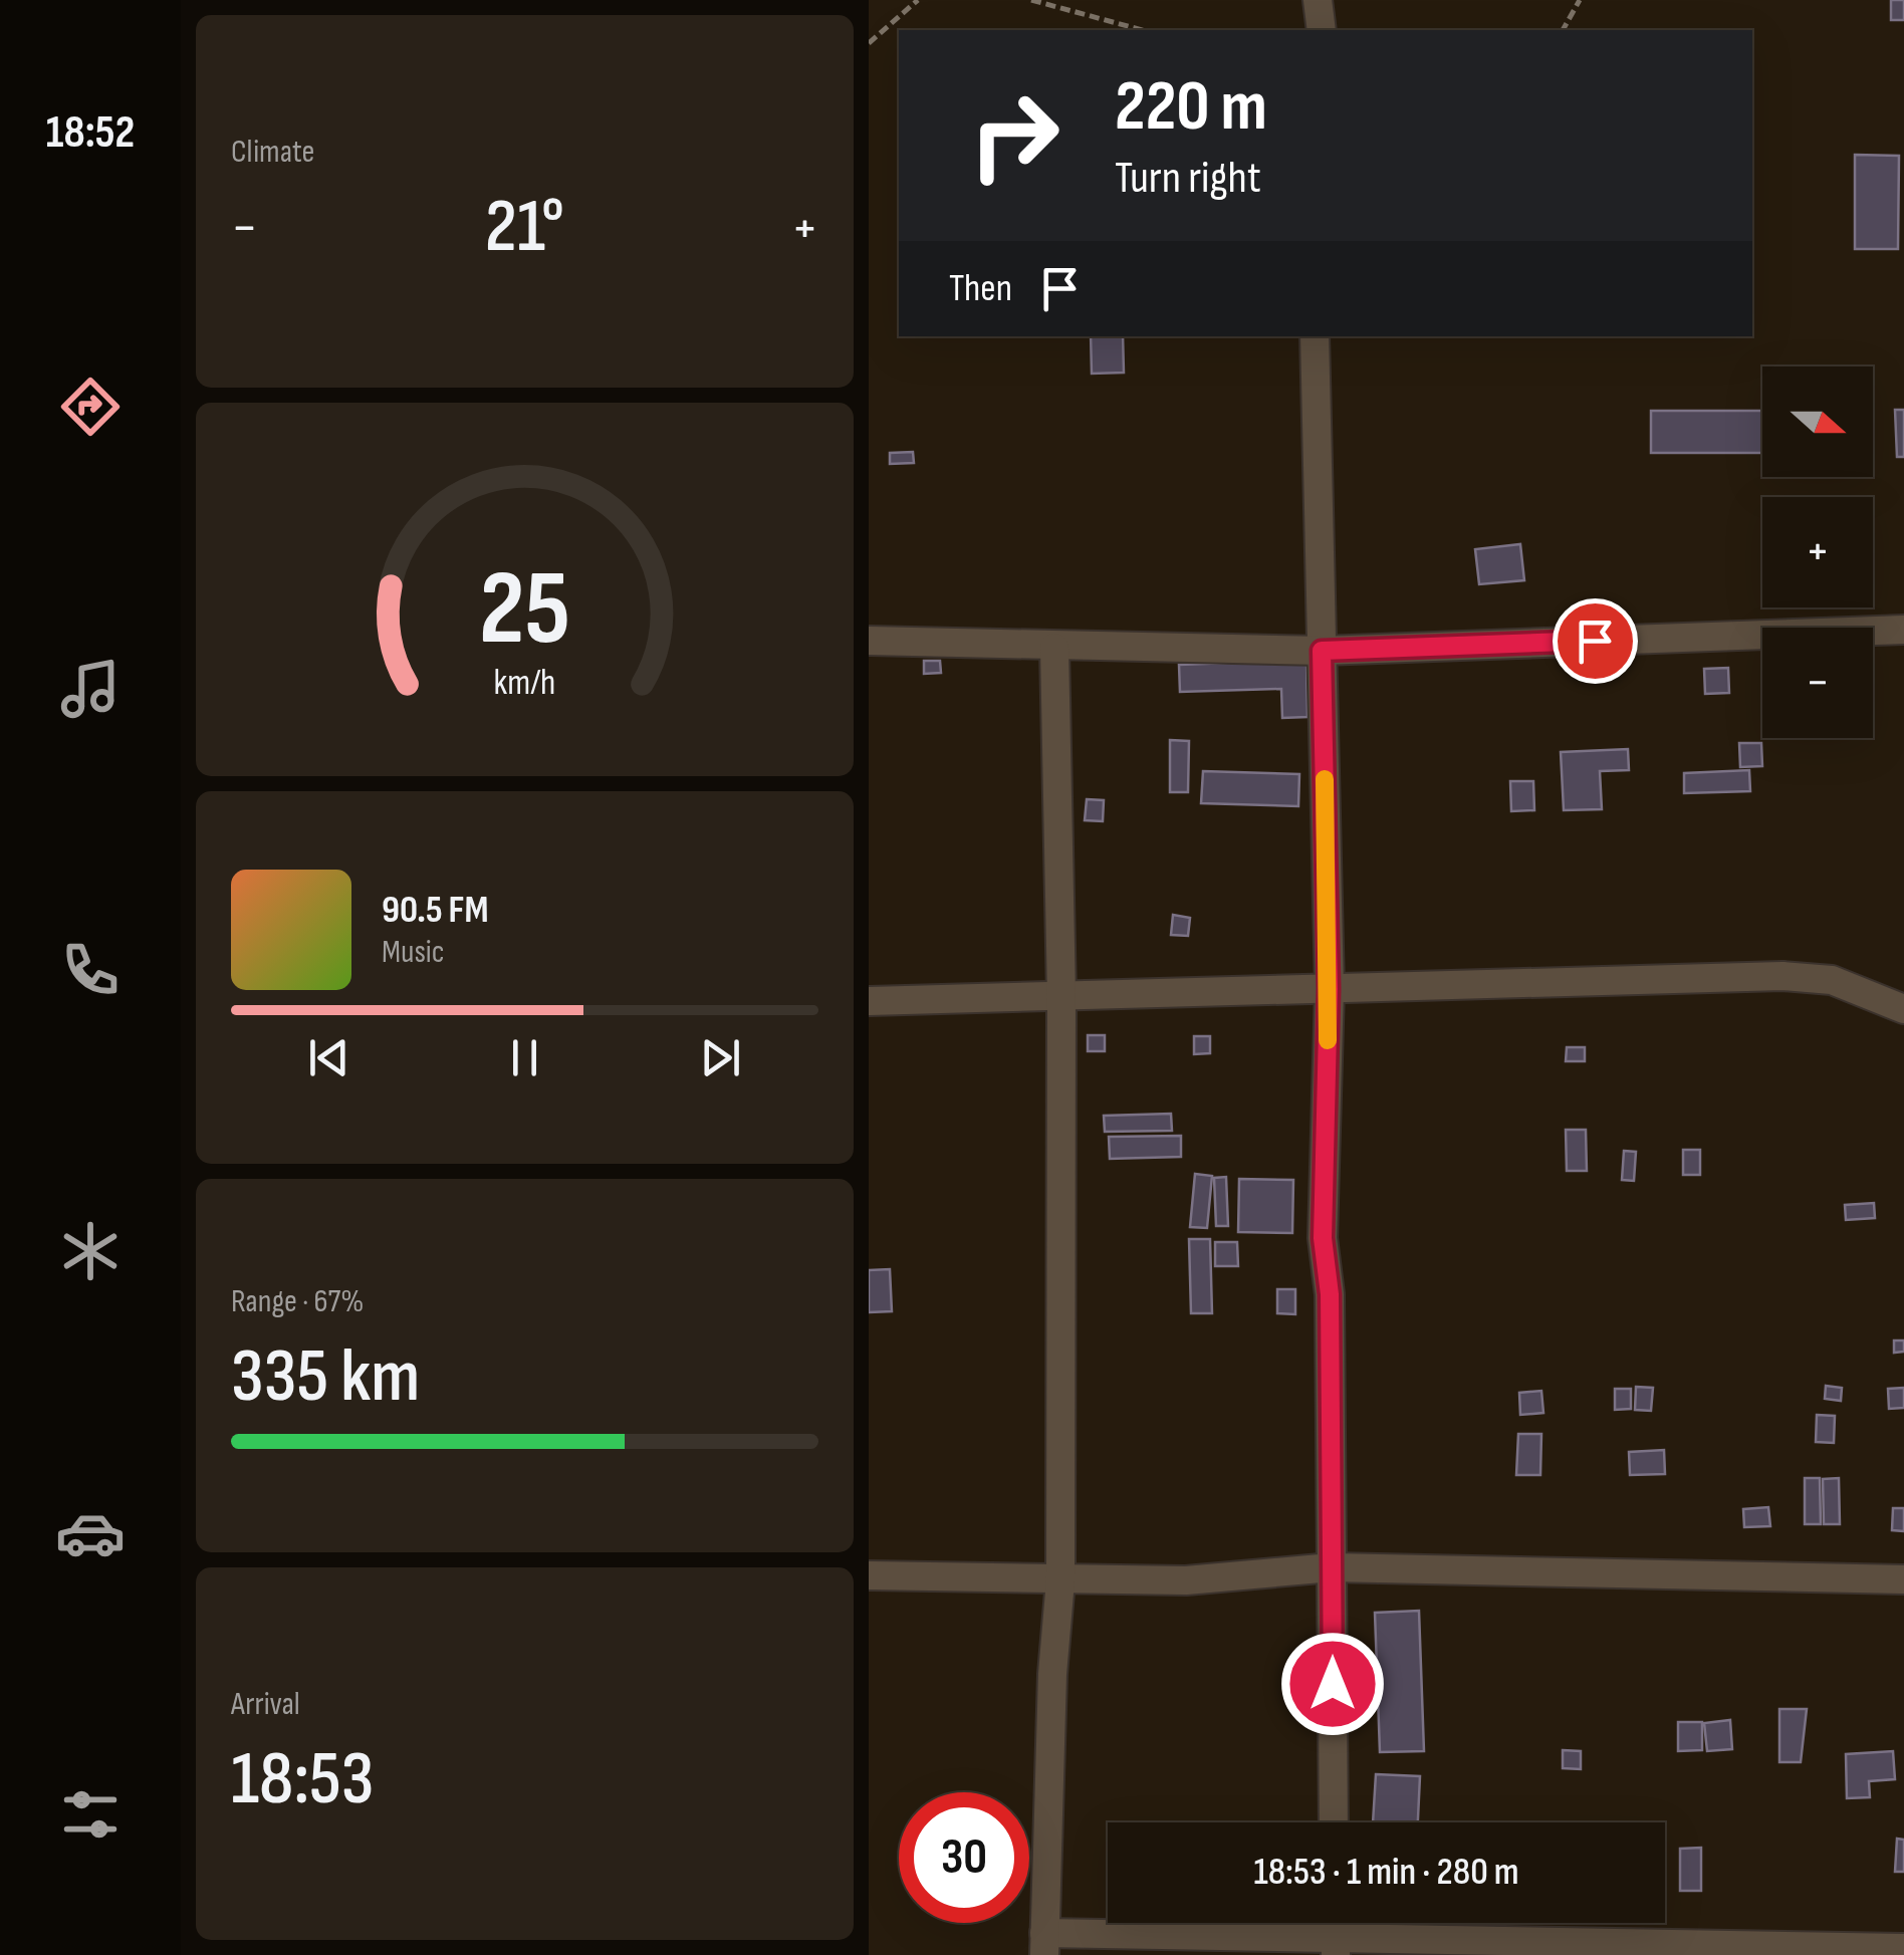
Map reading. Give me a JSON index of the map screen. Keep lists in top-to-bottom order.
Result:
{
  "north": "right",
  "page": {
    "tabs": "18:52",
    "tile": [
      "Climate",
      ["Range · 67%", "335 km"],
      ["Arrival", "18:53"]
    ],
    "turn": ["220 m", "Turn right"],
    "heat": ["−", "21°", "+"],
    "then": "Then",
    "map_buttons": ["+", "−"],
    "song": ["90.5 FM", "Music"],
    "limit": "30",
    "trip": "18:53 · 1 min · 280 m",
    "gauge": ["25", "km/h"]
  }
}
